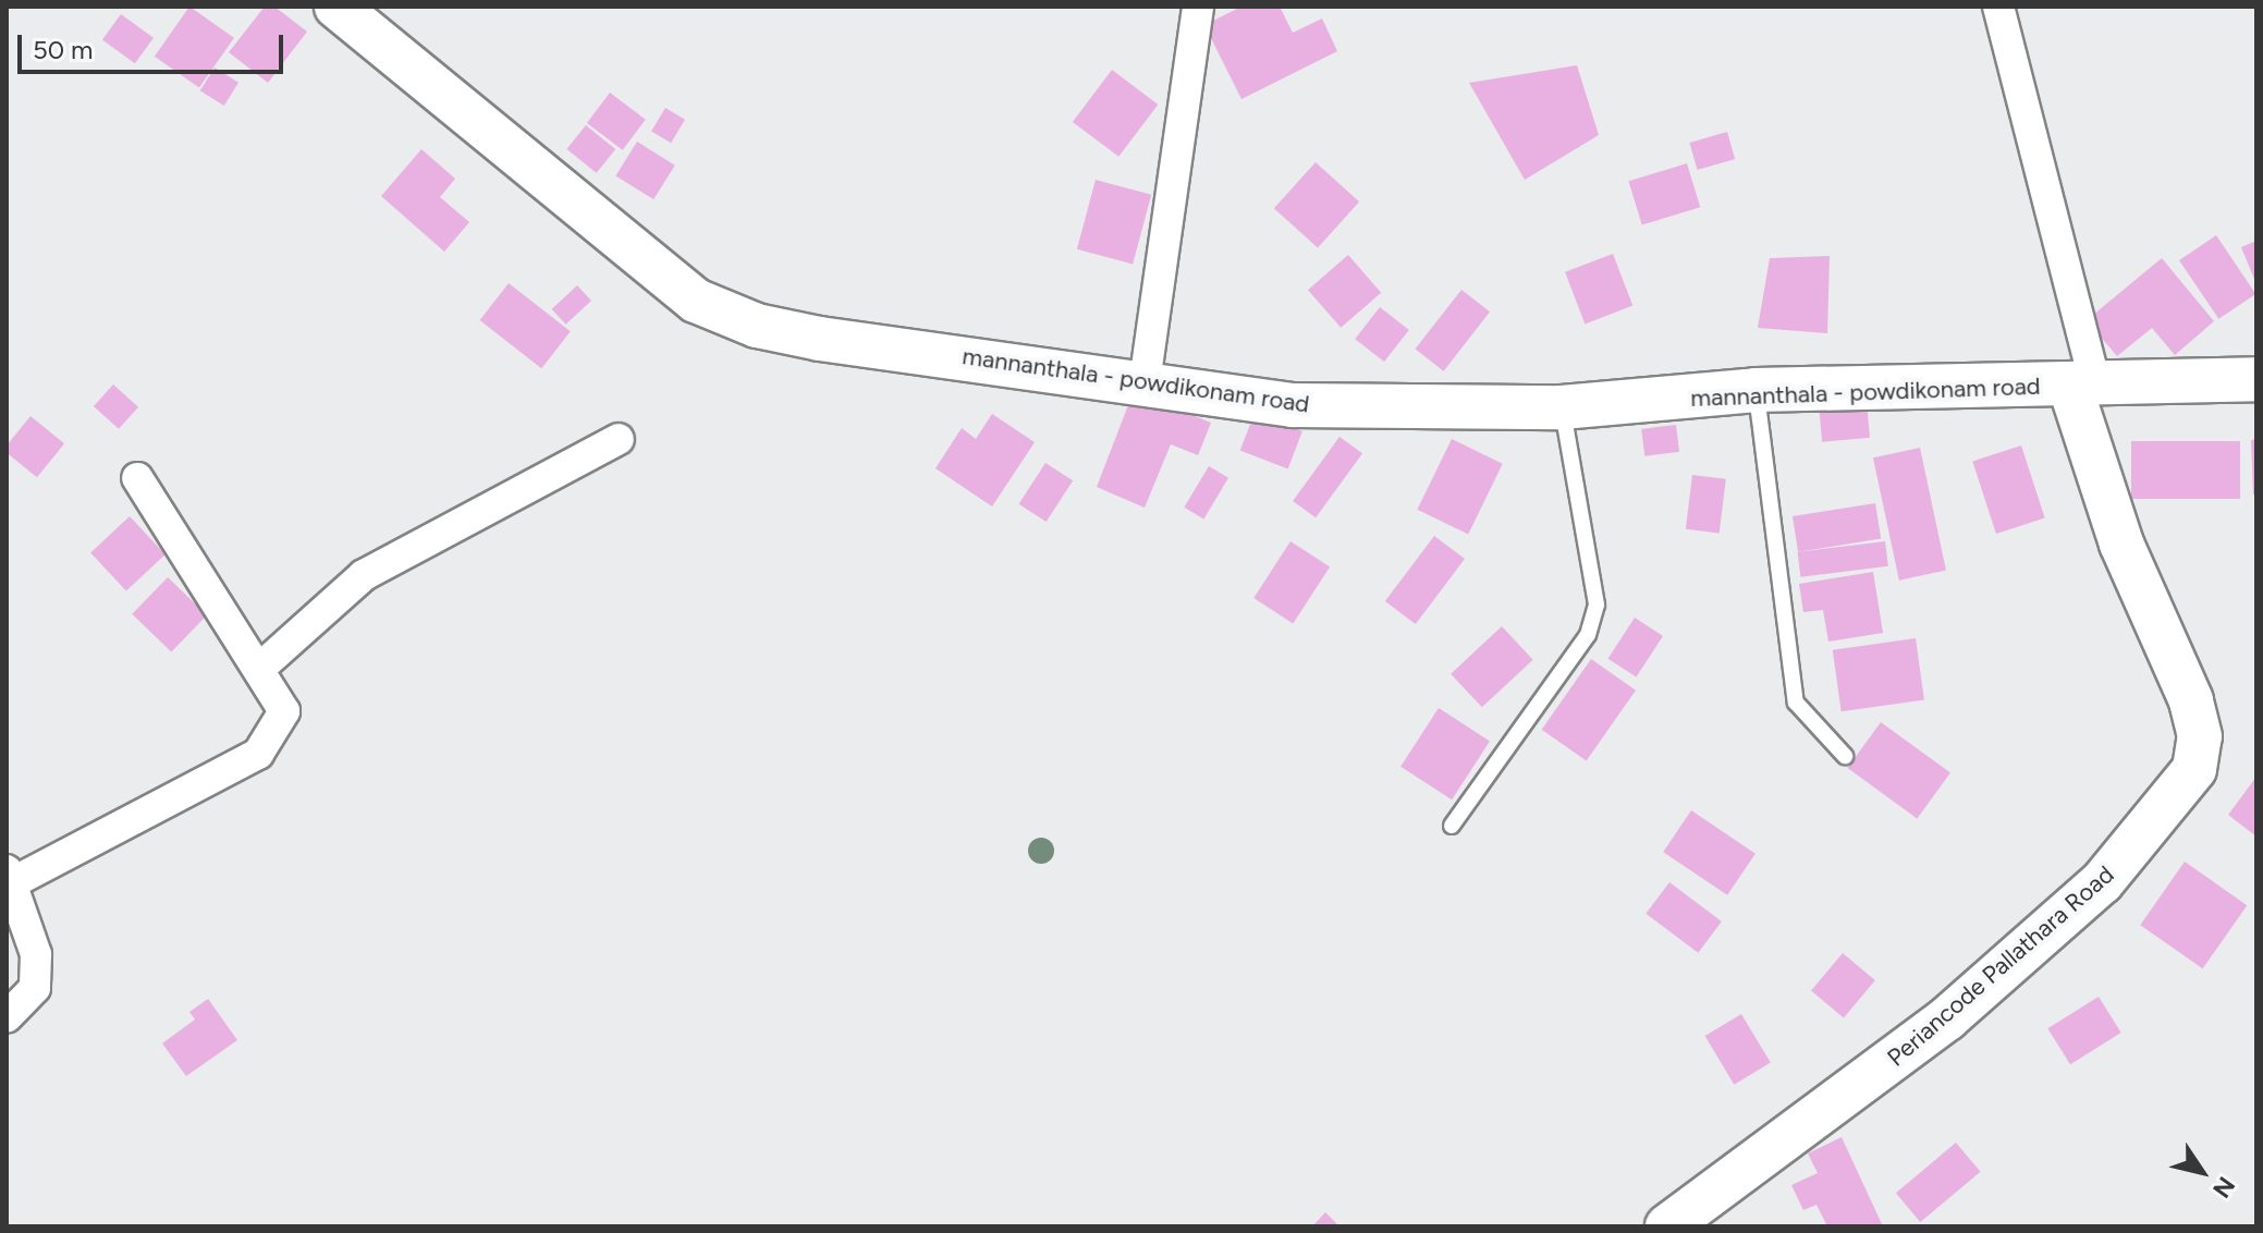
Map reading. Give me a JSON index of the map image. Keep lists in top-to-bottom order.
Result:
{
  "streets": {
    "main road": ["mannanthala - powdikonam road", "Periancode Pallathara Road"]
  },
  "crossings": [
    ["mannanthala - powdikonam road", "Periancode Pallathara Road"]
  ],
  "scale_bar": "50 m",
  "north": "bottom right"
}
